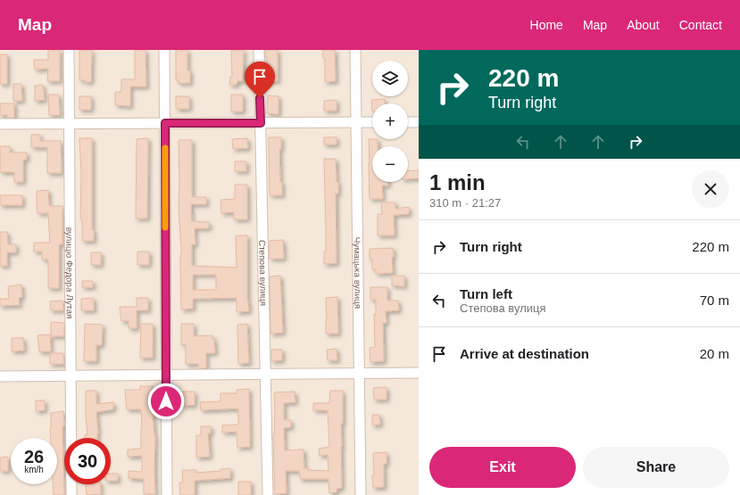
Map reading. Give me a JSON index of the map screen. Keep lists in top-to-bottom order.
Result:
{
  "streets": {
    "street": ["вулицю Федора Лутая", "Степова вулиця", "Чумацька вулиця"]
  },
  "page": {
    "header": "Map",
    "nav": [
      "Home",
      "Map",
      "About",
      "Contact"
    ],
    "turn": ["220 m", "Turn right"],
    "map_buttons": ["+", "−"],
    "heading": ["1 min", "310 m · 21:27"],
    "list": [
      {
        "name": "Turn right",
        "value": "220 m"
      },
      {
        "name": "Turn left",
        "note": "Степова вулиця",
        "value": "70 m"
      },
      {
        "name": "Arrive at destination",
        "value": "20 m"
      }
    ],
    "speed": "26 km/h",
    "limit": "30",
    "buttons": ["Exit", "Share"]
  }
}
